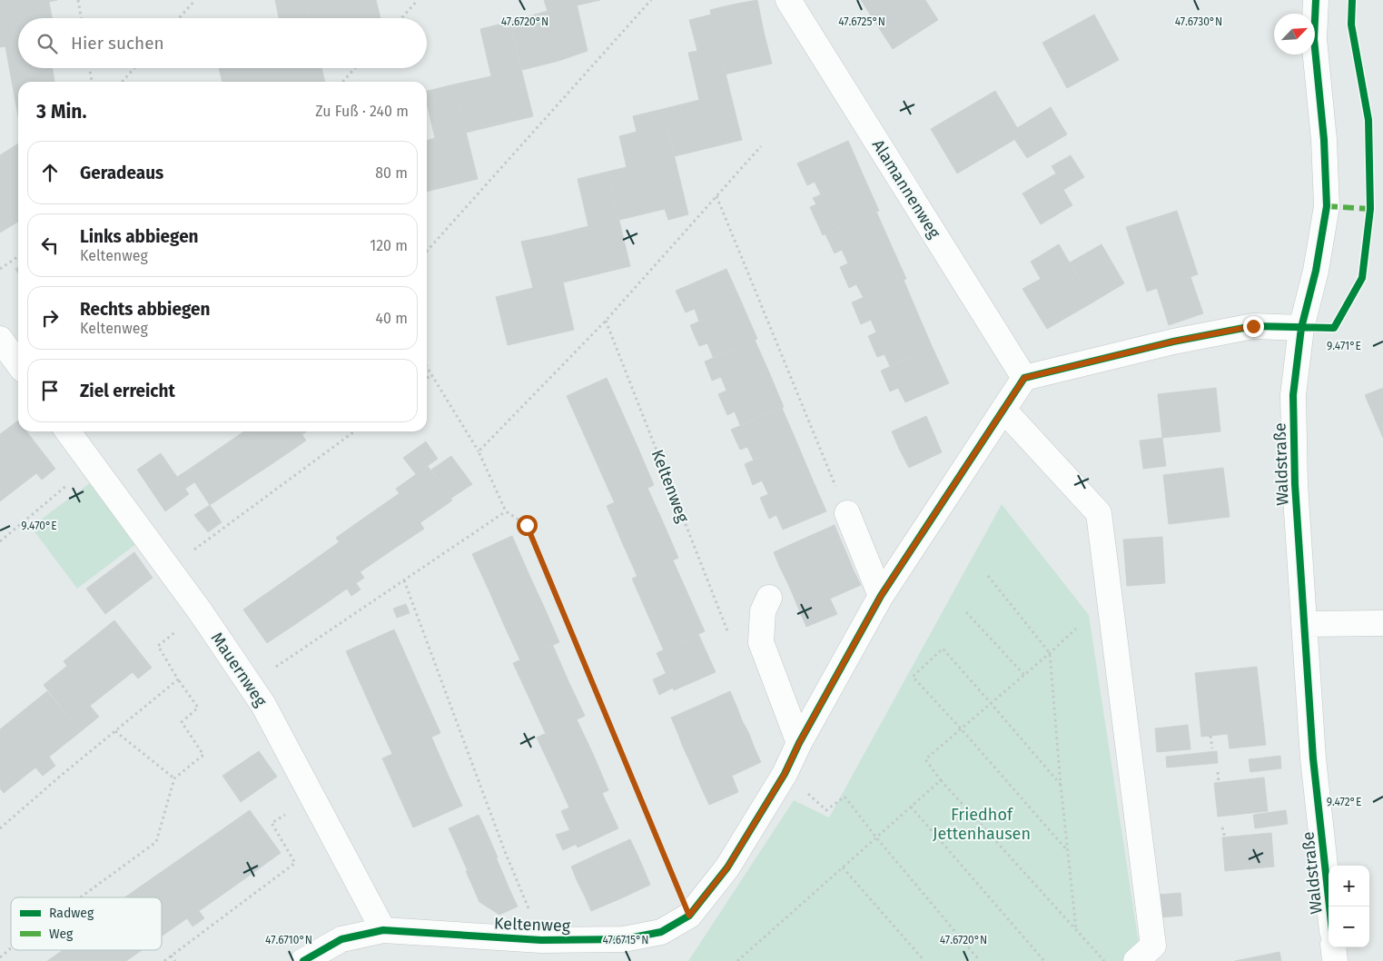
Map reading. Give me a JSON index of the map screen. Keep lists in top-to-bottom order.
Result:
{
  "streets": {
    "street": [
      "Alamannenweg",
      "Waldstraße",
      "Keltenweg",
      "Mauernweg"
    ]
  },
  "crossings": [
    ["Alamannenweg", "Keltenweg"],
    ["Keltenweg", "Mauernweg"]
  ],
  "parks": ["Friedhof Jettenhausen"],
  "legend": ["Radweg", "Weg"],
  "north": "top right",
  "page": {
    "search": "Hier suchen",
    "heading": ["3 Min.", "Zu Fuß · 240 m"],
    "list": [
      ["Geradeaus", "80 m"],
      ["Links abbiegen", "Keltenweg", "120 m"],
      ["Rechts abbiegen", "Keltenweg", "40 m"],
      "Ziel erreicht"
    ],
    "map_buttons": ["+", "−"]
  },
  "coordinates": [
    "47.6720°N",
    "47.6725°N",
    "47.6730°N",
    "9.471°E",
    "9.470°E",
    "9.472°E",
    "47.6710°N",
    "47.6715°N"
  ]
}
